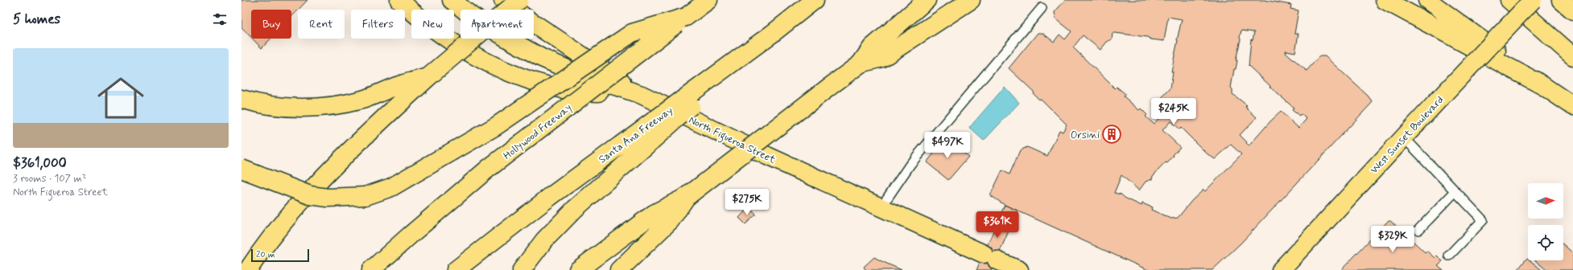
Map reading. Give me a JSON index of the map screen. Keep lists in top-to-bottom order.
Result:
{
  "streets": {
    "main road": [
      "Hollywood Freeway",
      "Santa Ana Freeway",
      "West Sunset Boulevard",
      "North Figueroa Street"
    ]
  },
  "places": {
    "building": ["Orsini"]
  },
  "scale_bar": "20 m",
  "north": "right",
  "page": {
    "heading": "5 homes",
    "chip": [
      "Buy",
      "Rent",
      "Filters",
      "New",
      "Apartment"
    ],
    "list": [
      {
        "name": "$361,000",
        "note": "3 rooms · 107 m² · North Figueroa Street"
      }
    ],
    "price": [
      "$245K",
      "$497K",
      "$275K",
      "$361K",
      "$329K"
    ],
    "scale": "20 m"
  }
}
